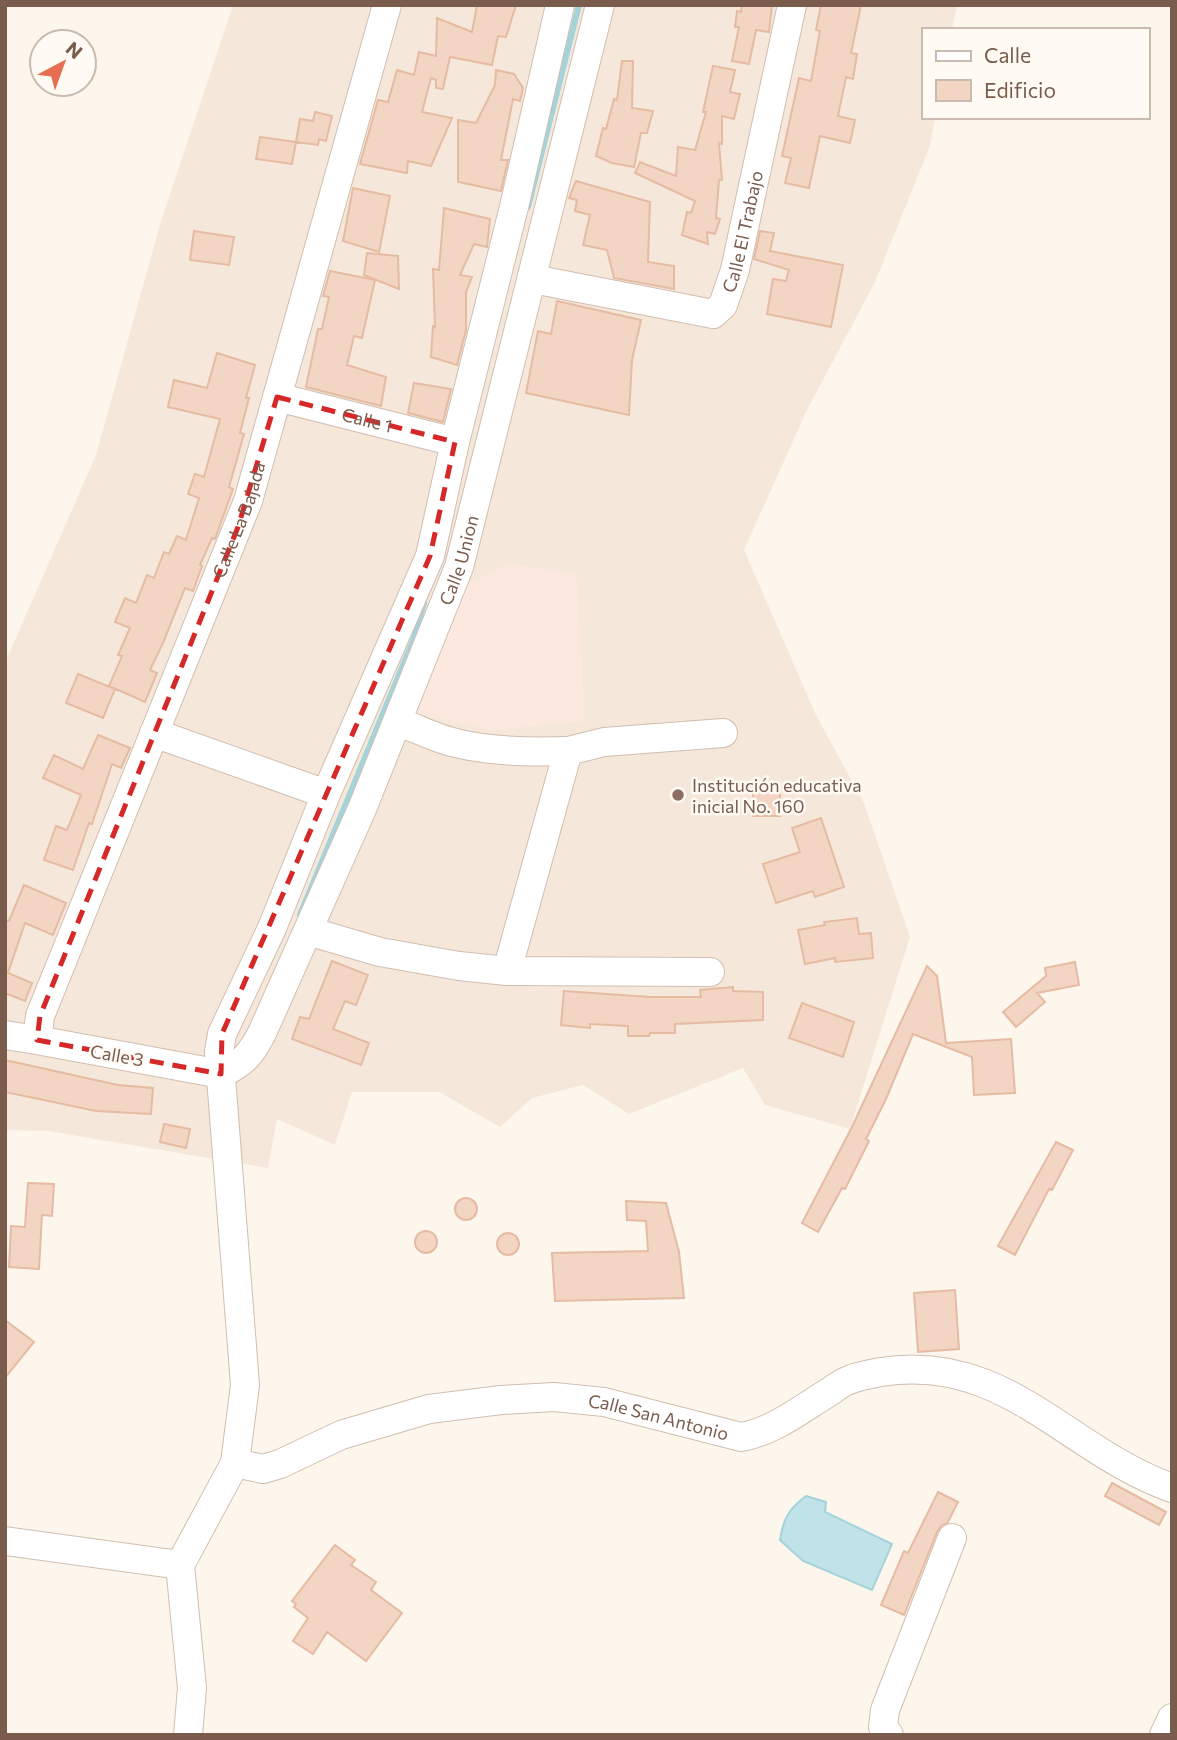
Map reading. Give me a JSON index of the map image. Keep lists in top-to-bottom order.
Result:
{
  "streets": {
    "street": [
      "Calle El Trabajo",
      "Calle 1",
      "Calle La Bajada",
      "Calle Union",
      "Calle 3",
      "Calle San Antonio"
    ]
  },
  "crossings": [
    ["Calle El Trabajo", "Calle Union"],
    ["Calle 1", "Calle La Bajada"],
    ["Calle La Bajada", "Calle 3"],
    ["Calle Union", "Calle 3"]
  ],
  "places": ["Institución educativa inicial No. 160"],
  "legend": ["Calle", "Edificio"],
  "north": "top right"
}
